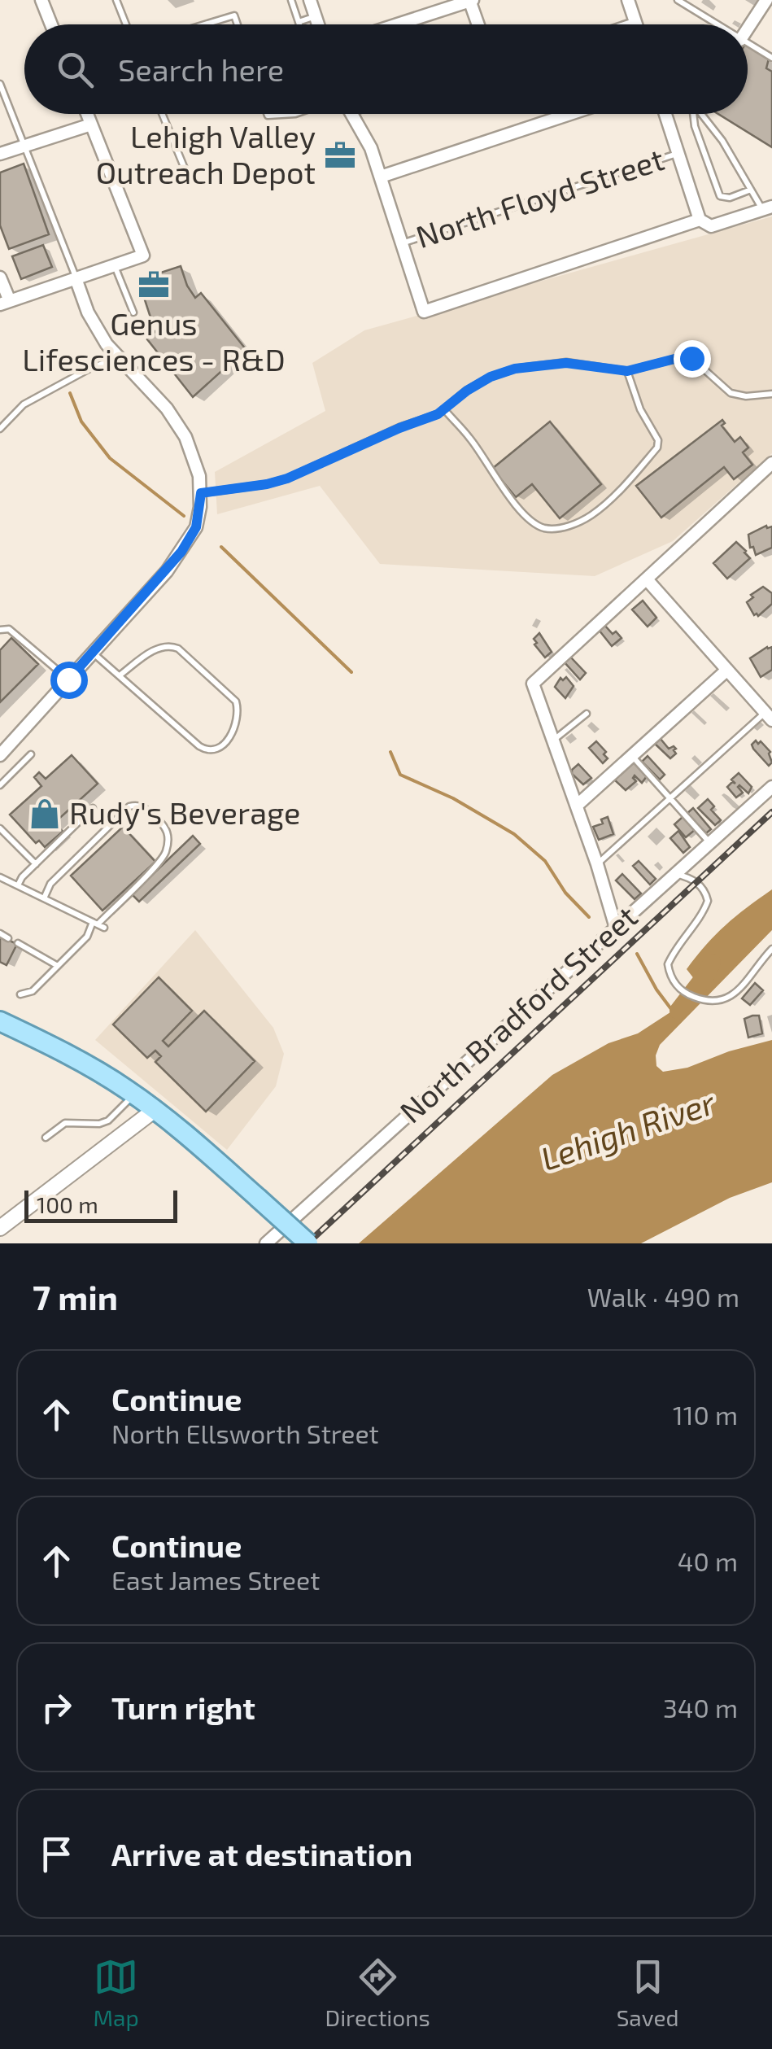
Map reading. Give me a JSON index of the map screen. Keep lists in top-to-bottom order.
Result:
{
  "streets": {
    "street": ["North Bradford Street"],
    "lane": ["North Floyd Street"]
  },
  "water": ["Lehigh River"],
  "places": {
    "office": ["Lehigh Valley Outreach Depot", "Genus Lifesciences - R&D"],
    "shop": ["Rudy's Beverage"]
  },
  "scale_bar": "100 m",
  "page": {
    "search": "Search here",
    "scale": "100 m",
    "heading": ["7 min", "Walk · 490 m"],
    "list": [
      ["Continue", "North Ellsworth Street", "110 m"],
      ["Continue", "East James Street", "40 m"],
      ["Turn right", "340 m"],
      "Arrive at destination"
    ],
    "nav": ["Map", "Directions", "Saved"]
  }
}
